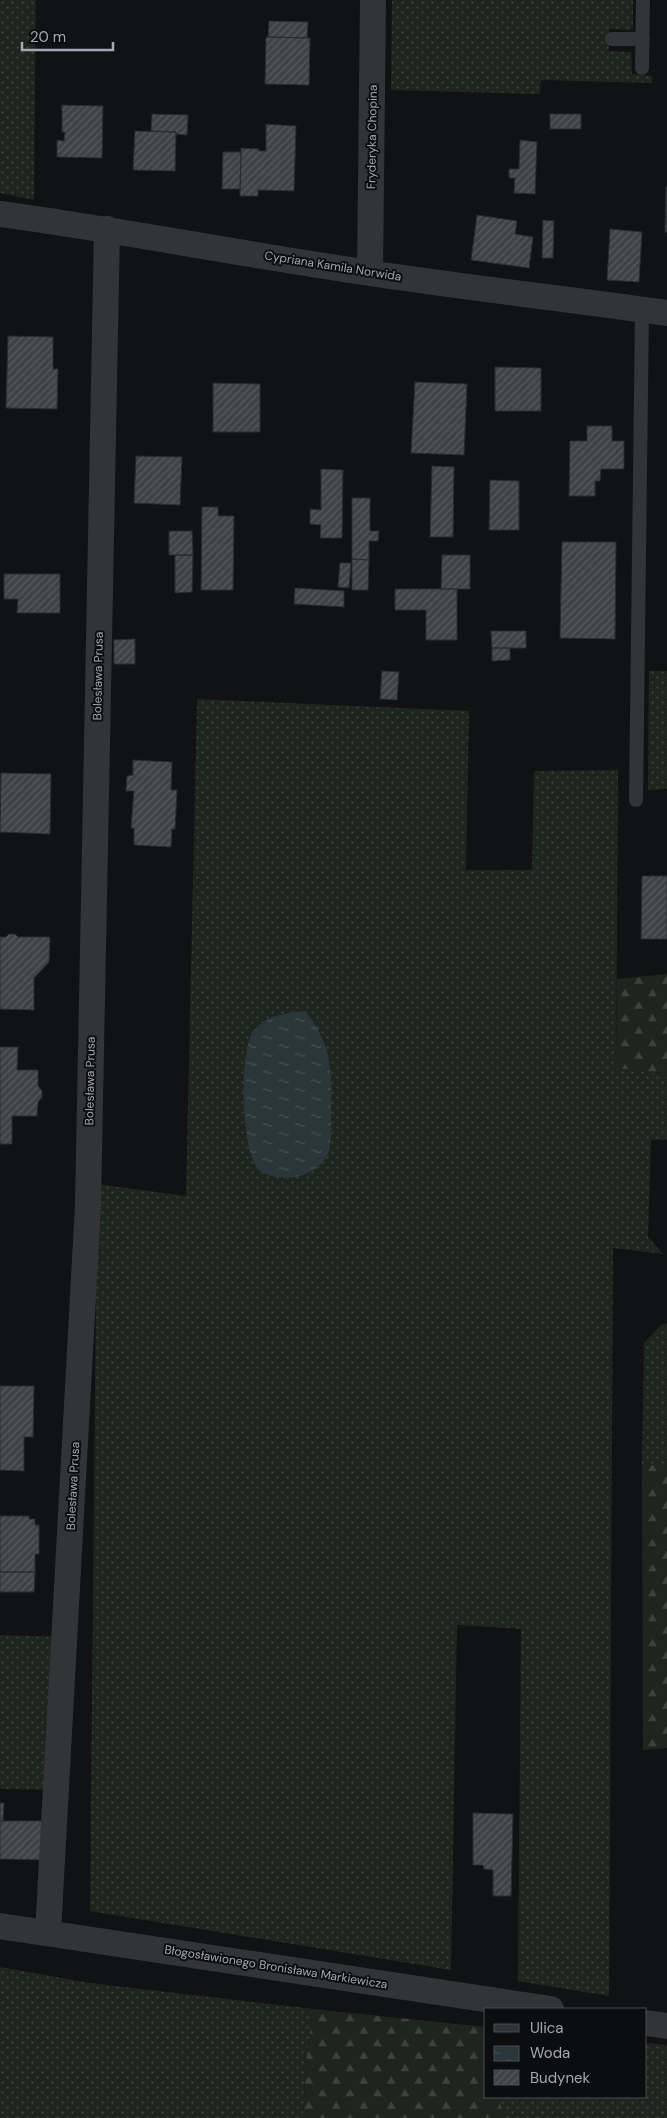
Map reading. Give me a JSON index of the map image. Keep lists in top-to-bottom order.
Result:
{
  "streets": {
    "street": [
      "Fryderyka Chopina",
      "Cypriana Kamila Norwida",
      "Bolesława Prusa",
      "Błogosławionego Bronisława Markiewicza"
    ]
  },
  "crossings": [
    ["Fryderyka Chopina", "Cypriana Kamila Norwida"],
    ["Cypriana Kamila Norwida", "Bolesława Prusa"],
    ["Bolesława Prusa", "Błogosławionego Bronisława Markiewicza"]
  ],
  "legend": ["Ulica", "Woda", "Budynek"],
  "scale_bar": "20 m"
}
